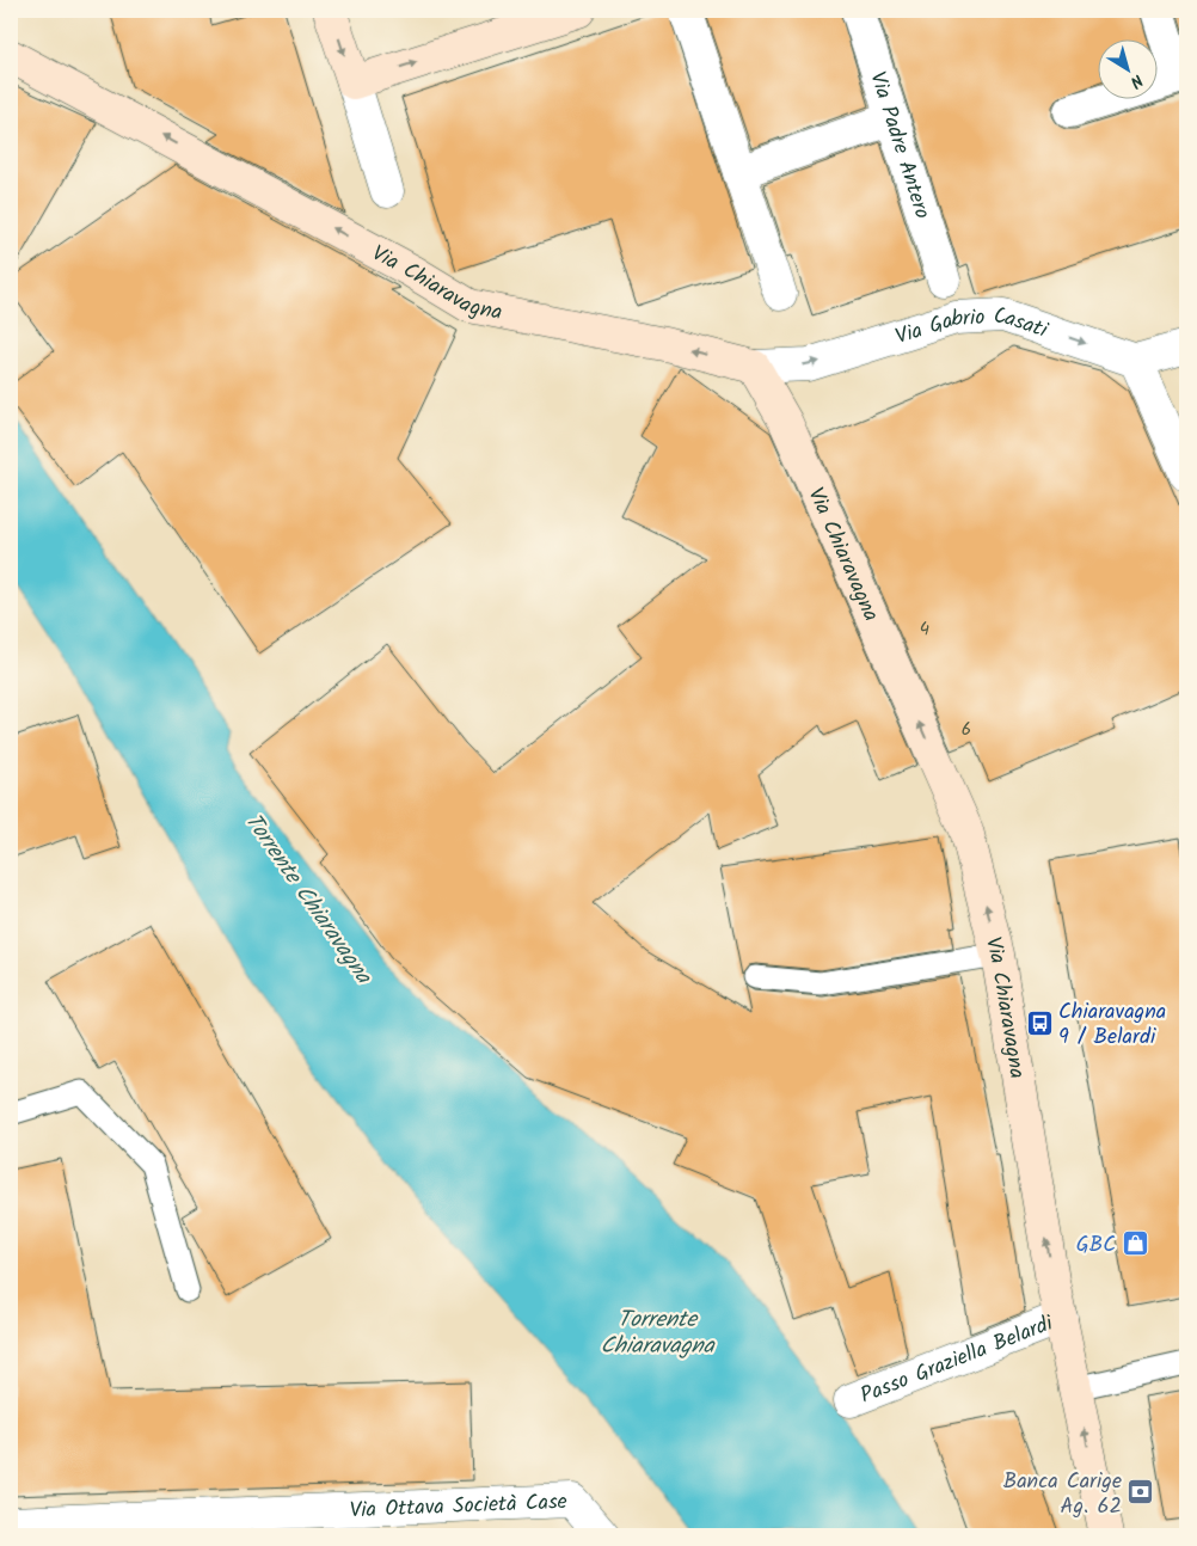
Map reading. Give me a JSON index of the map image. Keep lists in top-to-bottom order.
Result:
{
  "streets": {
    "main road": ["Via Chiaravagna"],
    "street": [
      "Via Padre Antero",
      "Via Gabrio Casati",
      "Passo Graziella Belardi",
      "Via Ottava Società Case"
    ]
  },
  "crossings": [
    ["Via Chiaravagna", "Via Gabrio Casati"],
    ["Via Chiaravagna", "Passo Graziella Belardi"]
  ],
  "one_way": ["Via Chiaravagna"],
  "water": ["Torrente Chiaravagna"],
  "places": {
    "bus stop": ["Chiaravagna 9 / Belardi"],
    "shop": ["GBC"],
    "bank": ["Banca Carige Ag. 62"]
  },
  "house_numbers": ["4", "6"],
  "north": "bottom right"
}
